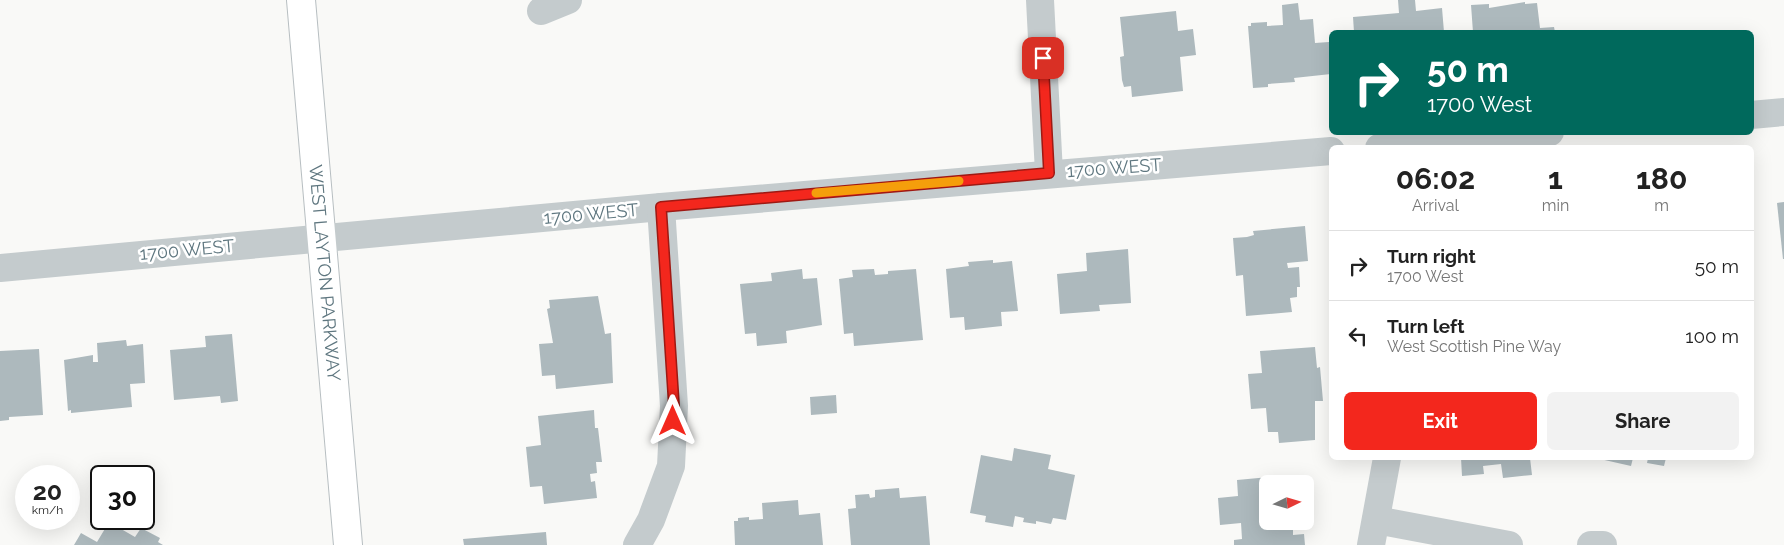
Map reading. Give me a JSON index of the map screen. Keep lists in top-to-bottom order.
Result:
{
  "streets": {
    "main road": ["WEST LAYTON PARKWAY"],
    "street": ["1700 WEST"]
  },
  "crossings": [
    ["1700 WEST", "WEST LAYTON PARKWAY"]
  ],
  "north": "right",
  "page": {
    "turn": ["50 m", "1700 West"],
    "eta": [
      "06:02",
      "Arrival",
      "1",
      "min",
      "180",
      "m"
    ],
    "list": [
      {
        "name": "Turn right",
        "note": "1700 West",
        "value": "50 m"
      },
      {
        "name": "Turn left",
        "note": "West Scottish Pine Way",
        "value": "100 m"
      }
    ],
    "buttons": ["Exit", "Share"],
    "speed": "20 km/h",
    "limit": "30"
  }
}
